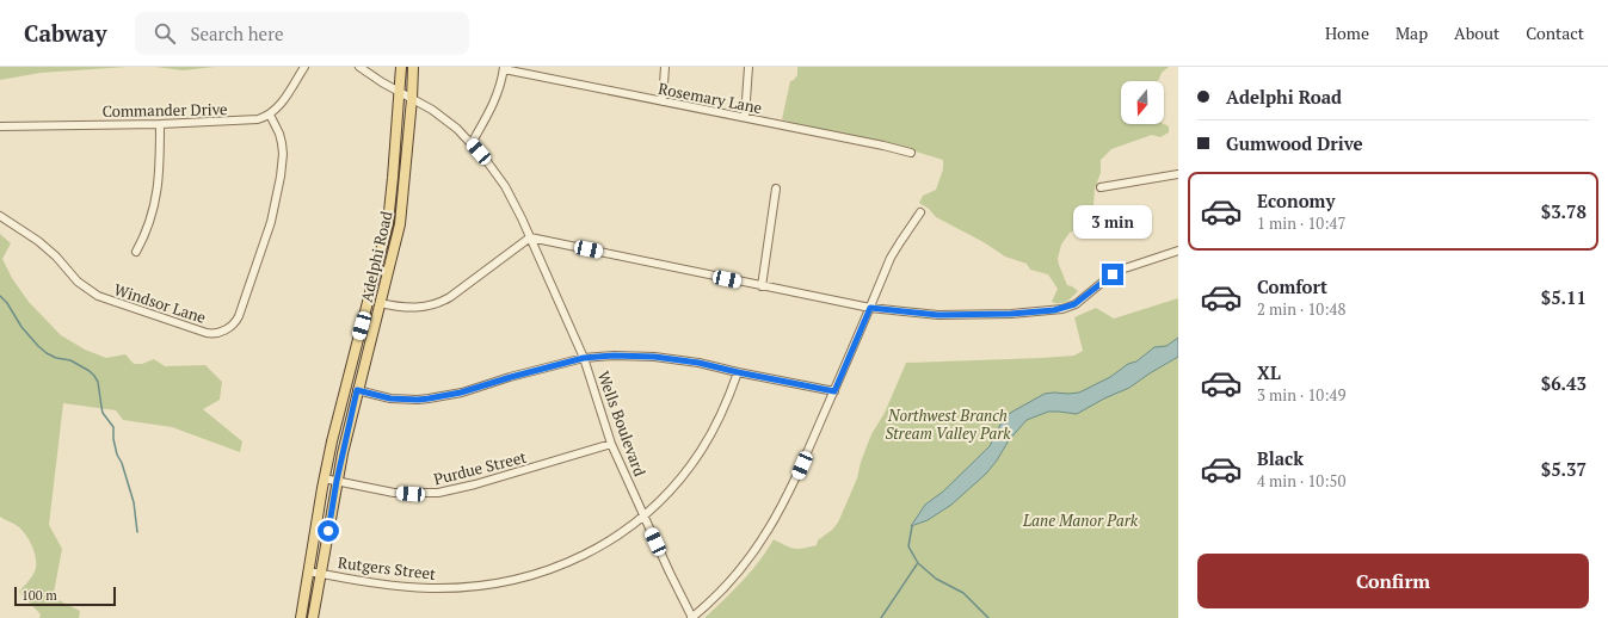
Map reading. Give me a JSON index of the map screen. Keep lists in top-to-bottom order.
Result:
{
  "streets": {
    "main road": ["Adelphi Road"],
    "street": [
      "Rosemary Lane",
      "Commander Drive",
      "Windsor Lane",
      "Wells Boulevard",
      "Purdue Street",
      "Rutgers Street"
    ]
  },
  "crossings": [
    ["Commander Drive", "Windsor Lane"],
    ["Adelphi Road", "Wells Boulevard"],
    ["Adelphi Road", "Purdue Street"],
    ["Adelphi Road", "Rutgers Street"],
    ["Wells Boulevard", "Purdue Street"],
    ["Wells Boulevard", "Rutgers Street"]
  ],
  "parks": ["Northwest Branch Stream Valley Park", "Lane Manor Park"],
  "scale_bar": "100 m",
  "north": "bottom",
  "page": {
    "header": "Cabway",
    "search": "Search here",
    "nav": [
      "Home",
      "Map",
      "About",
      "Contact"
    ],
    "banner": ["Adelphi Road", "Gumwood Drive"],
    "list": [
      {
        "name": "Economy",
        "note": "1 min · 10:47",
        "value": "$3.78"
      },
      {
        "name": "Comfort",
        "note": "2 min · 10:48",
        "value": "$5.11"
      },
      {
        "name": "XL",
        "note": "3 min · 10:49",
        "value": "$6.43"
      },
      {
        "name": "Black",
        "note": "4 min · 10:50",
        "value": "$5.37"
      }
    ],
    "bubble": "3 min",
    "buttons": "Confirm",
    "scale": "100 m"
  }
}
